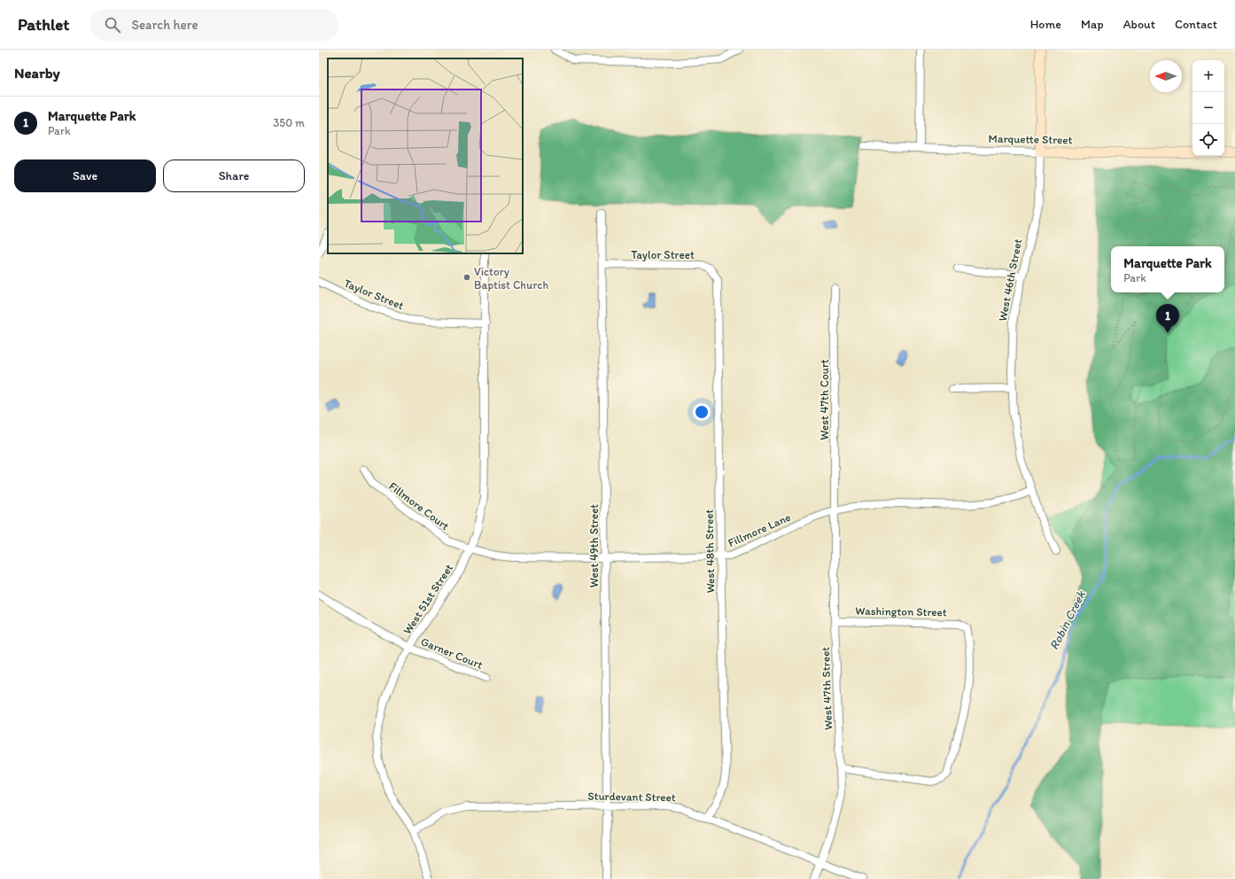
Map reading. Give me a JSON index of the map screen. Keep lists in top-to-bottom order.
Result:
{
  "streets": {
    "street": [
      "Marquette Street",
      "Taylor Street",
      "West 46th Street",
      "West 47th Court",
      "Fillmore Court",
      "Fillmore Lane",
      "West 49th Street",
      "West 48th Street",
      "West 51st Street",
      "Washington Street",
      "Garner Court",
      "West 47th Street",
      "Sturdevant Street"
    ]
  },
  "crossings": [
    ["Marquette Street", "West 46th Street"],
    ["Taylor Street", "West 49th Street"],
    ["Taylor Street", "West 48th Street"],
    ["Taylor Street", "West 51st Street"],
    ["West 46th Street", "Fillmore Lane"],
    ["West 47th Court", "Fillmore Lane"],
    ["West 47th Court", "West 47th Street"],
    ["Fillmore Court", "Fillmore Lane"],
    ["Fillmore Court", "West 51st Street"],
    ["Fillmore Lane", "West 49th Street"],
    ["Fillmore Lane", "West 48th Street"],
    ["Fillmore Lane", "West 51st Street"],
    ["Fillmore Lane", "West 47th Street"],
    ["West 49th Street", "Sturdevant Street"],
    ["West 48th Street", "Sturdevant Street"],
    ["West 51st Street", "Garner Court"],
    ["West 51st Street", "Sturdevant Street"],
    ["Washington Street", "West 47th Street"],
    ["West 47th Street", "Sturdevant Street"]
  ],
  "water": ["Robin Creek"],
  "places": ["Victory Baptist Church"],
  "north": "left",
  "page": {
    "header": "Pathlet",
    "search": "Search here",
    "nav": [
      "Home",
      "Map",
      "About",
      "Contact"
    ],
    "heading": "Nearby",
    "map_buttons": ["+", "−"],
    "list": [
      {
        "mark": "1",
        "name": "Marquette Park",
        "note": "Park",
        "value": "350 m"
      }
    ],
    "buttons": ["Save", "Share"],
    "popup": ["Marquette Park", "Park"],
    "pins": "1"
  }
}
